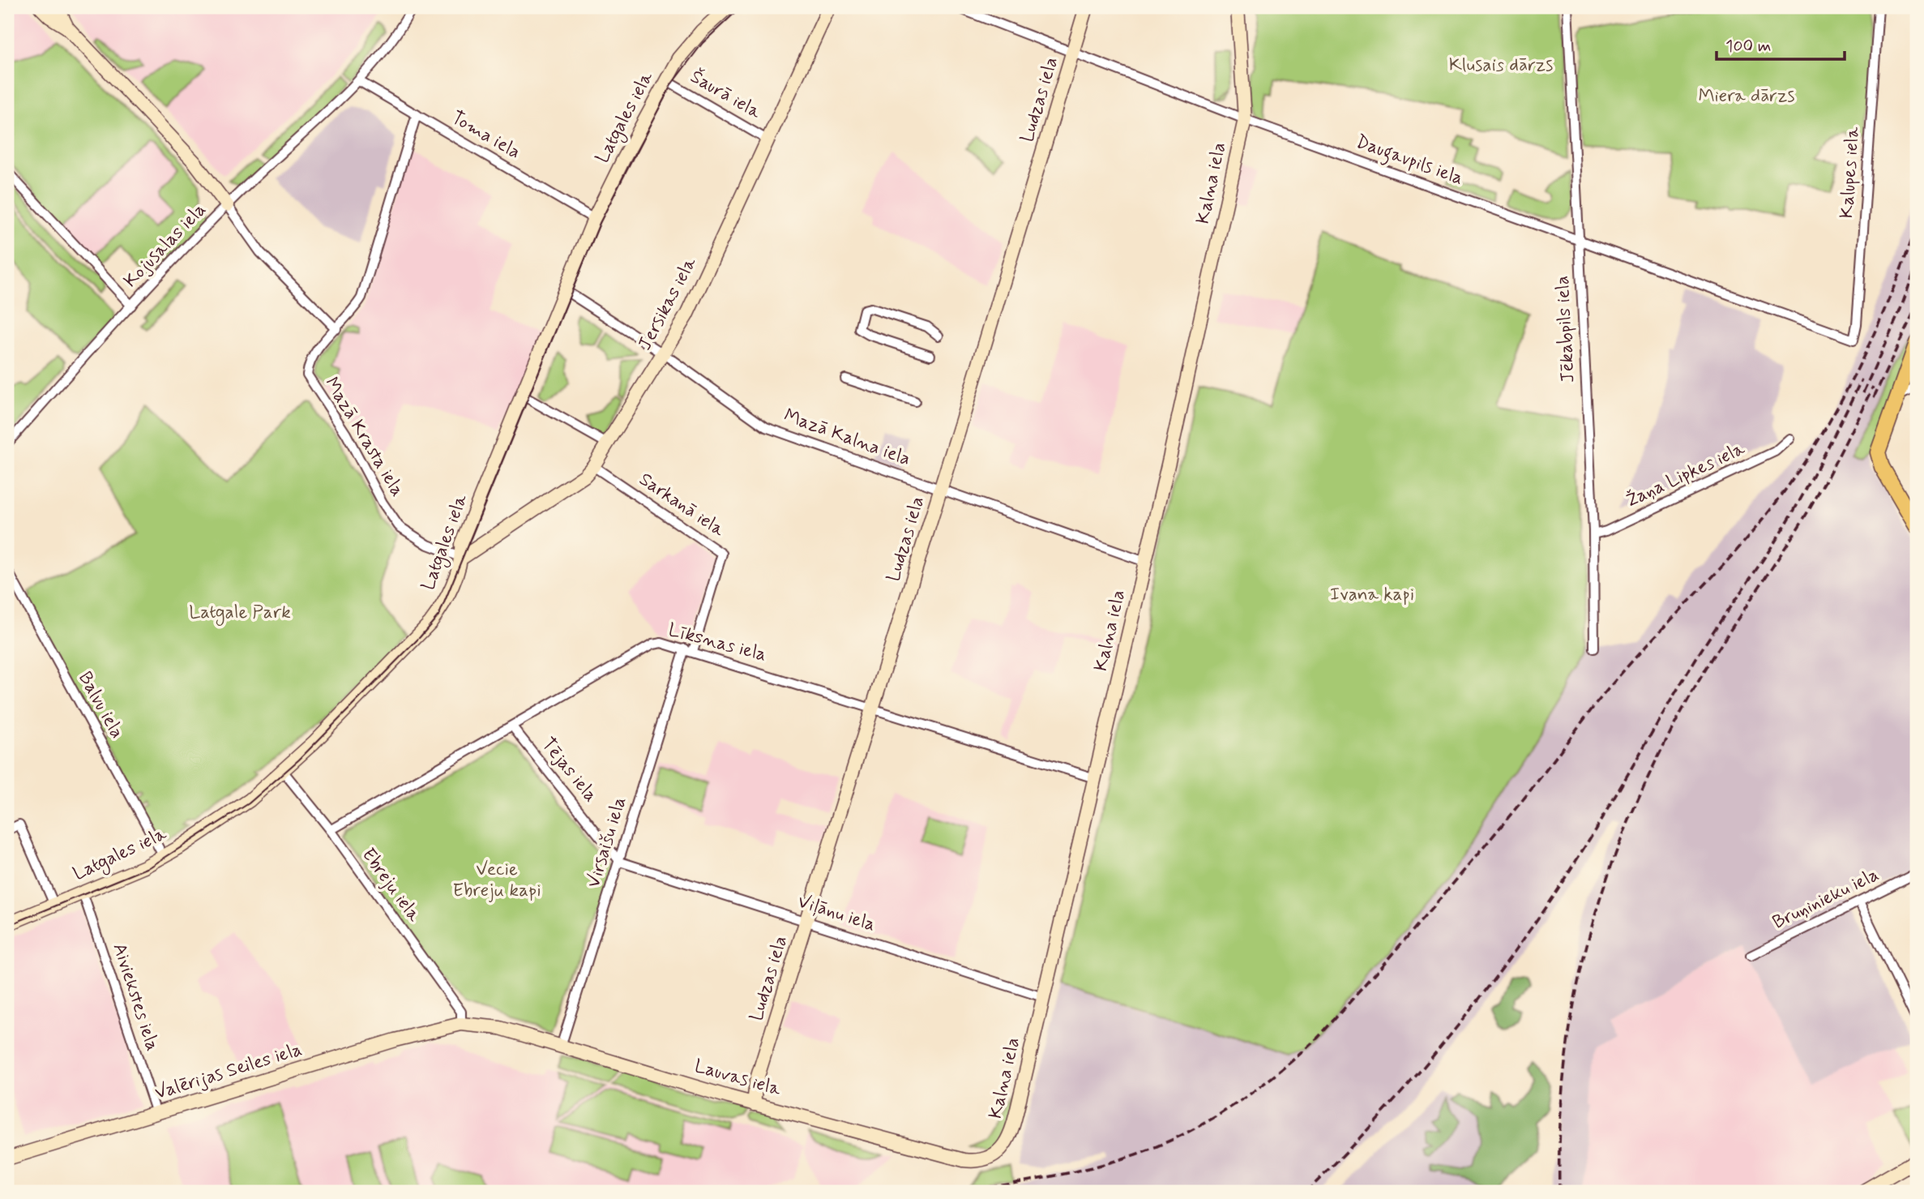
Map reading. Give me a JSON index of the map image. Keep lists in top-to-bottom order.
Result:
{
  "streets": {
    "street": [
      "Šaurā iela",
      "Ludzas iela",
      "Latgales iela",
      "Toma iela",
      "Daugavpils iela",
      "Kalupes iela",
      "Kalna iela",
      "Kojusalas iela",
      "Jersikas iela",
      "Jēkabpils iela",
      "Mazā Krasta iela",
      "Mazā Kalna iela",
      "Žaņa Lipkes iela",
      "Sarkanā iela",
      "Līksnas iela",
      "Balvu iela",
      "Tējas iela",
      "Virsaišu iela",
      "Ebreju iela",
      "Bruņinieku iela",
      "Viļānu iela",
      "Aiviekstes iela",
      "Valērijas Seiles iela",
      "Lauvas iela"
    ]
  },
  "crossings": [
    ["Šaurā iela", "Latgales iela"],
    ["Šaurā iela", "Jersikas iela"],
    ["Ludzas iela", "Daugavpils iela"],
    ["Ludzas iela", "Mazā Kalna iela"],
    ["Ludzas iela", "Līksnas iela"],
    ["Ludzas iela", "Viļānu iela"],
    ["Ludzas iela", "Lauvas iela"],
    ["Latgales iela", "Toma iela"],
    ["Latgales iela", "Jersikas iela"],
    ["Latgales iela", "Mazā Krasta iela"],
    ["Latgales iela", "Mazā Kalna iela"],
    ["Latgales iela", "Balvu iela"],
    ["Latgales iela", "Ebreju iela"],
    ["Latgales iela", "Aiviekstes iela"],
    ["Toma iela", "Kojusalas iela"],
    ["Toma iela", "Mazā Krasta iela"],
    ["Daugavpils iela", "Kalupes iela"],
    ["Daugavpils iela", "Kalna iela"],
    ["Daugavpils iela", "Jēkabpils iela"],
    ["Kalna iela", "Mazā Kalna iela"],
    ["Kalna iela", "Līksnas iela"],
    ["Kalna iela", "Viļānu iela"],
    ["Kalna iela", "Lauvas iela"],
    ["Jersikas iela", "Mazā Krasta iela"],
    ["Jersikas iela", "Mazā Kalna iela"],
    ["Jersikas iela", "Sarkanā iela"],
    ["Jēkabpils iela", "Žaņa Lipkes iela"],
    ["Sarkanā iela", "Līksnas iela"],
    ["Sarkanā iela", "Virsaišu iela"],
    ["Līksnas iela", "Tējas iela"],
    ["Līksnas iela", "Virsaišu iela"],
    ["Līksnas iela", "Ebreju iela"],
    ["Tējas iela", "Virsaišu iela"],
    ["Tējas iela", "Viļānu iela"],
    ["Virsaišu iela", "Viļānu iela"],
    ["Virsaišu iela", "Lauvas iela"],
    ["Ebreju iela", "Valērijas Seiles iela"],
    ["Ebreju iela", "Lauvas iela"],
    ["Aiviekstes iela", "Valērijas Seiles iela"],
    ["Valērijas Seiles iela", "Lauvas iela"]
  ],
  "parks": [
    "Klusais dārzs",
    "Miera dārzs",
    "Ivana kapi",
    "Latgale Park",
    "Vecie Ebreju kapi"
  ],
  "scale_bar": "100 m"
}
